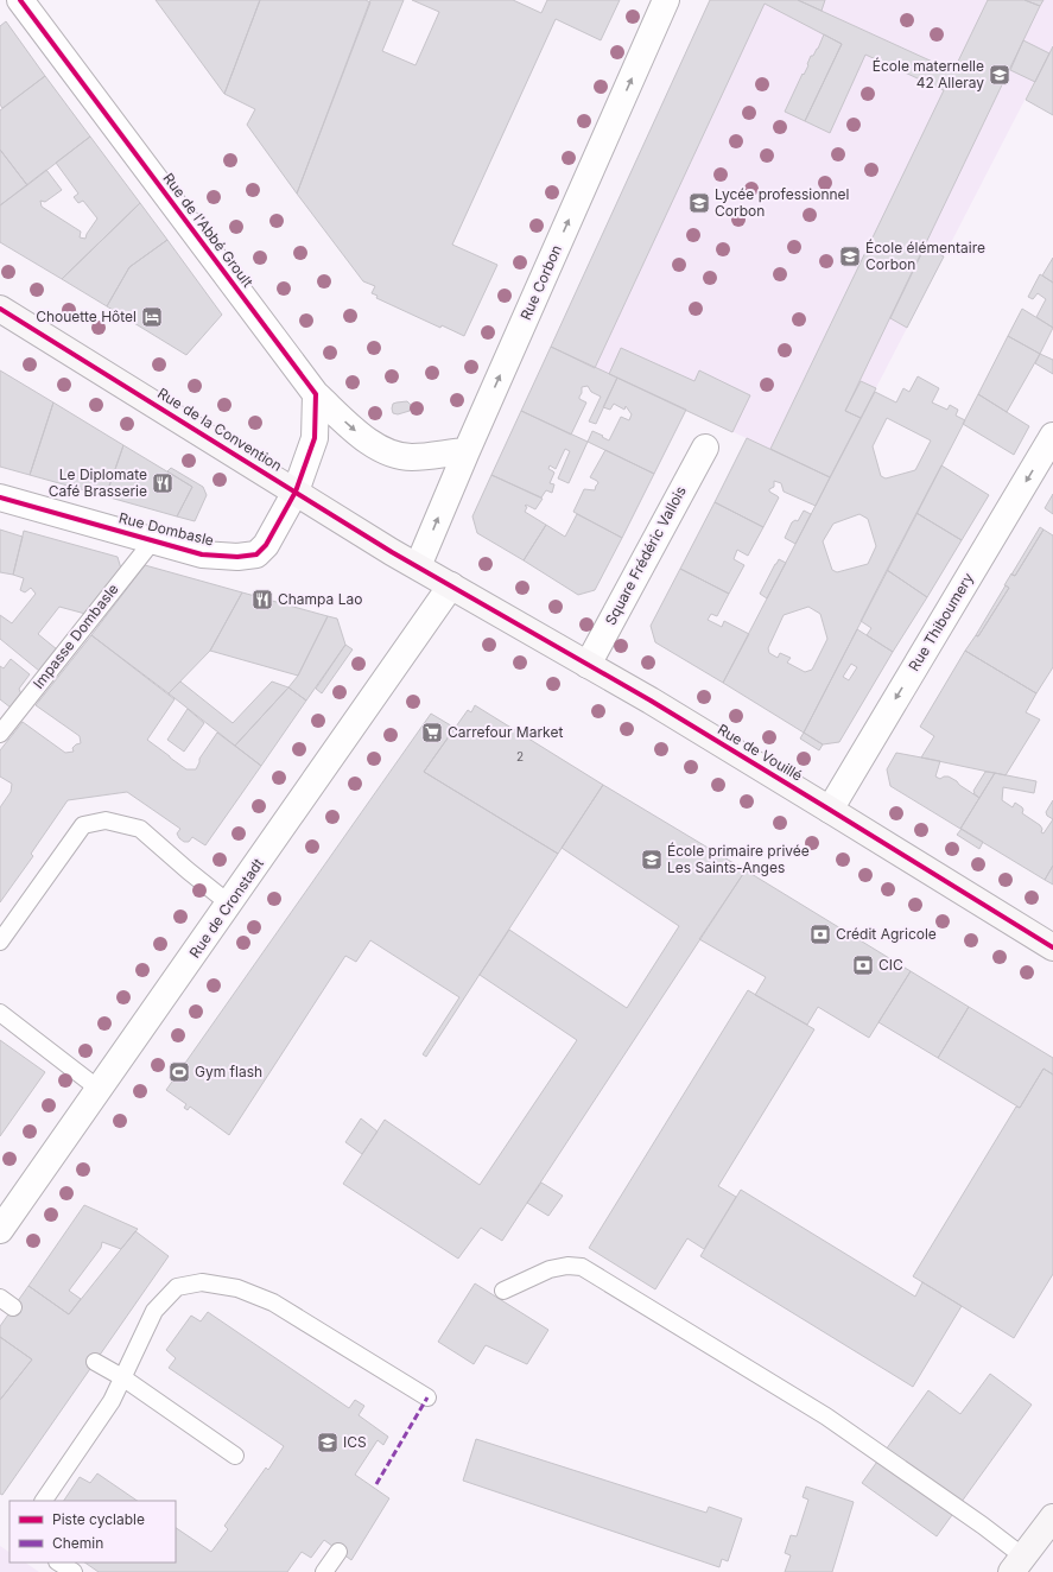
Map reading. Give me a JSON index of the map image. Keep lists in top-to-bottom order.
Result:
{
  "streets": {
    "main road": ["Rue de la Convention", "Rue de Vouillé"],
    "street": [
      "Rue de l'Abbé Groult",
      "Rue Corbon",
      "Rue Dombasle",
      "Square Frédéric Vallois",
      "Rue Thiboumery",
      "Rue de Cronstadt"
    ],
    "lane": ["Impasse Dombasle"]
  },
  "crossings": [
    ["Rue de l'Abbé Groult", "Rue Corbon"],
    ["Rue Corbon", "Rue de la Convention"],
    ["Rue de la Convention", "Rue Dombasle"],
    ["Rue de la Convention", "Rue de Vouillé"],
    ["Rue de la Convention", "Rue de Cronstadt"],
    ["Rue Dombasle", "Impasse Dombasle"],
    ["Square Frédéric Vallois", "Rue de Vouillé"],
    ["Rue Thiboumery", "Rue de Vouillé"],
    ["Rue de Vouillé", "Rue de Cronstadt"]
  ],
  "one_way": ["Rue Corbon", "Rue Thiboumery"],
  "places": {
    "school or university": [
      "École maternelle 42 Alleray",
      "Lycée professionnel Corbon",
      "École élémentaire Corbon",
      "École primaire privée Les Saints-Anges",
      "ICS"
    ],
    "hotel": ["Chouette Hôtel"],
    "restaurant": ["Le Diplomate Café Brasserie", "Champa Lao"],
    "supermarket": ["Carrefour Market"],
    "bank": ["Crédit Agricole", "CIC"],
    "sports": ["Gym flash"]
  },
  "house_numbers": ["2"],
  "legend": ["Piste cyclable", "Chemin"]
}
